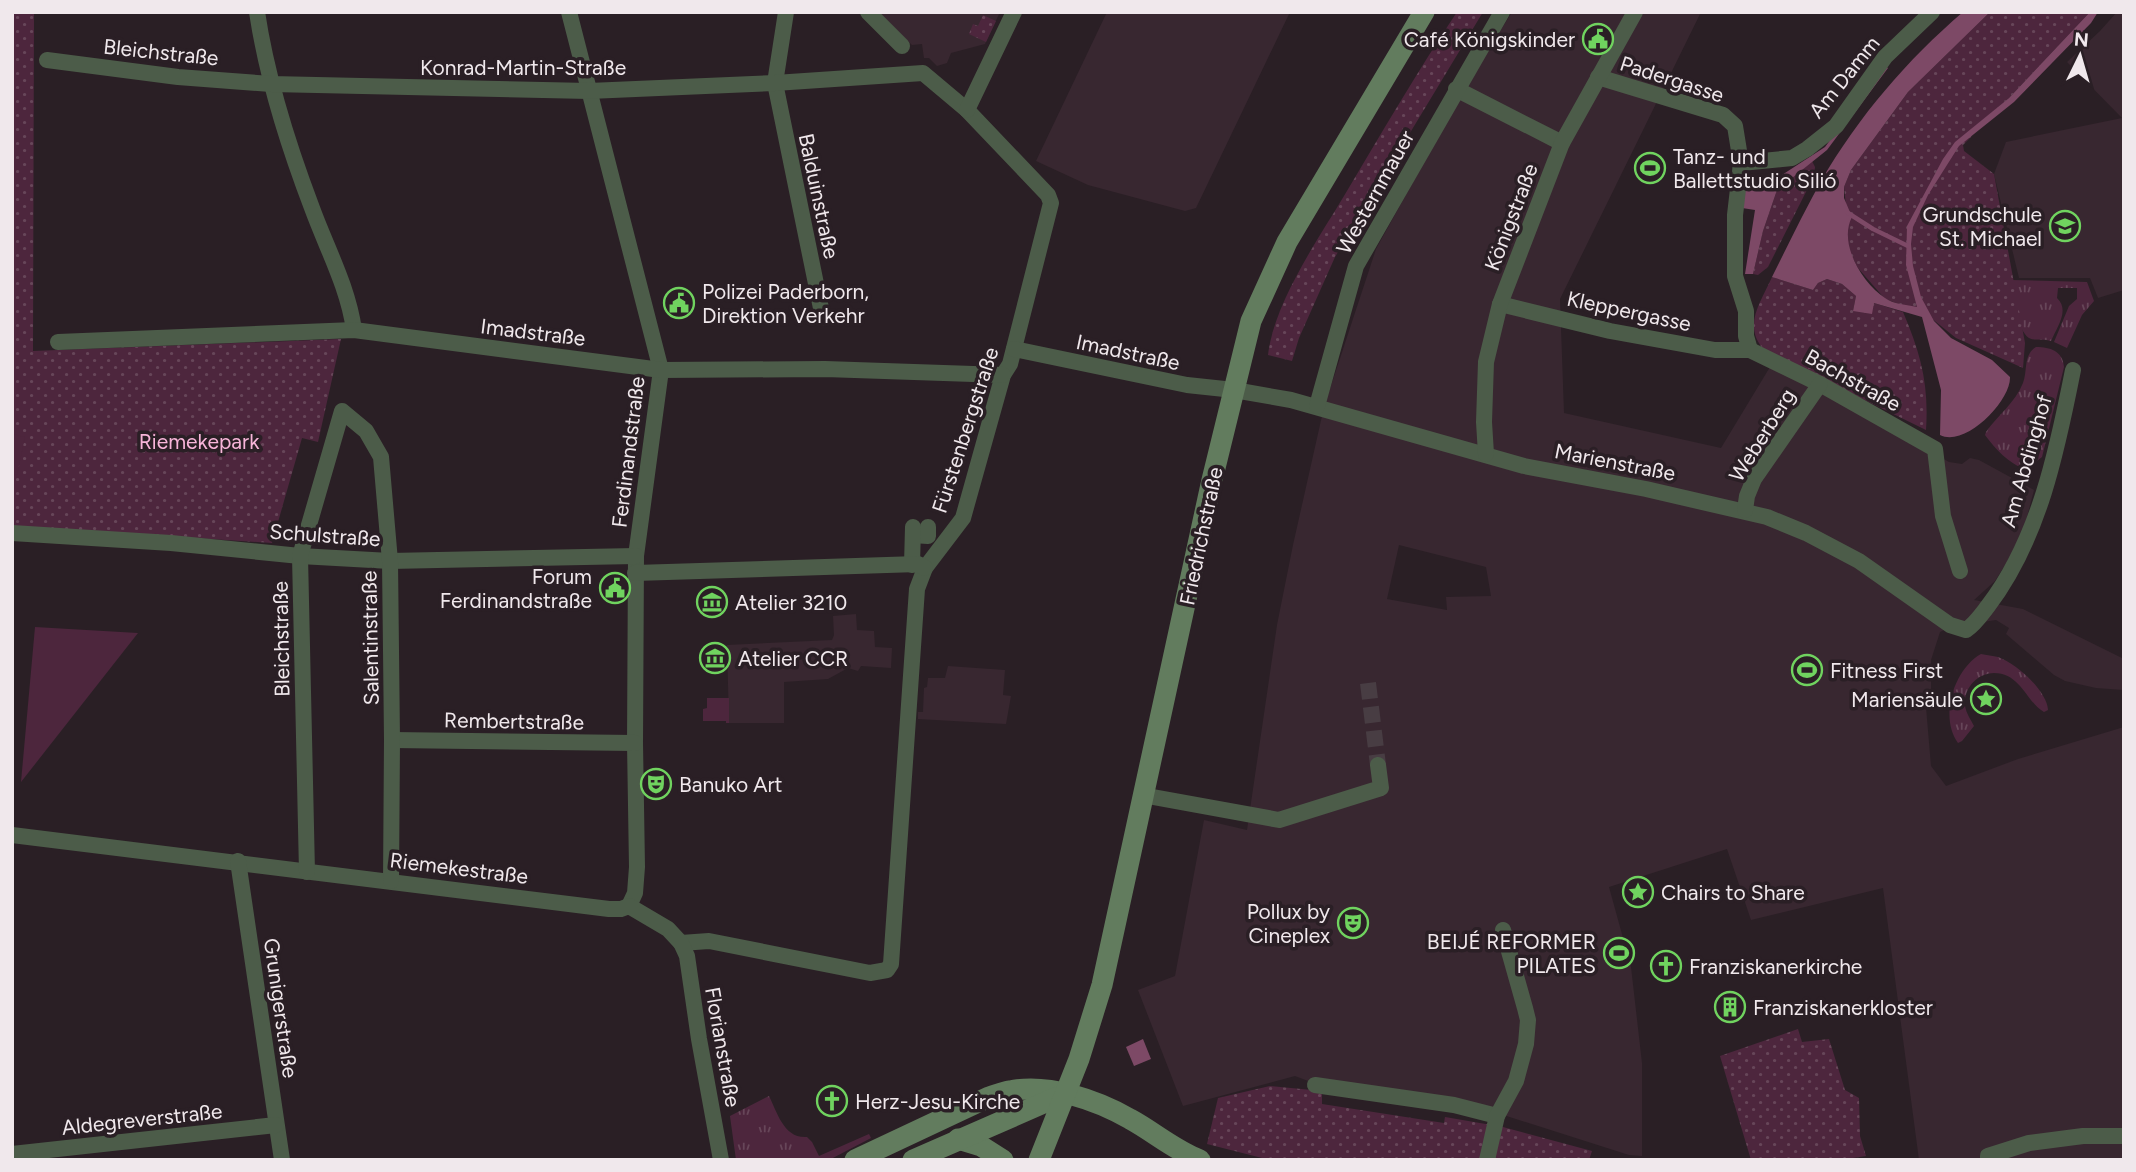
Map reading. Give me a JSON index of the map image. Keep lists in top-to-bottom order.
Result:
{
  "streets": {
    "main road": ["Friedrichstraße"],
    "street": [
      "Bleichstraße",
      "Konrad-Martin-Straße",
      "Am Damm",
      "Padergasse",
      "Westernmauer",
      "Balduinstraße",
      "Königstraße",
      "Kleppergasse",
      "Imadstraße",
      "Bachstraße",
      "Fürstenbergstraße",
      "Weberberg",
      "Ferdinandstraße",
      "Am Abdinghof",
      "Marienstraße",
      "Schulstraße",
      "Salentinstraße",
      "Rembertstraße",
      "Riemekestraße",
      "Grunigerstraße",
      "Florianstraße",
      "Aldegreverstraße"
    ]
  },
  "crossings": [
    ["Bleichstraße", "Konrad-Martin-Straße"],
    ["Bleichstraße", "Schulstraße"],
    ["Bleichstraße", "Salentinstraße"],
    ["Bleichstraße", "Riemekestraße"],
    ["Konrad-Martin-Straße", "Balduinstraße"],
    ["Konrad-Martin-Straße", "Fürstenbergstraße"],
    ["Konrad-Martin-Straße", "Ferdinandstraße"],
    ["Am Damm", "Padergasse"],
    ["Padergasse", "Königstraße"],
    ["Padergasse", "Kleppergasse"],
    ["Padergasse", "Bachstraße"],
    ["Westernmauer", "Marienstraße"],
    ["Königstraße", "Kleppergasse"],
    ["Königstraße", "Marienstraße"],
    ["Kleppergasse", "Bachstraße"],
    ["Imadstraße", "Fürstenbergstraße"],
    ["Imadstraße", "Ferdinandstraße"],
    ["Imadstraße", "Marienstraße"],
    ["Imadstraße", "Friedrichstraße"],
    ["Bachstraße", "Weberberg"],
    ["Fürstenbergstraße", "Florianstraße"],
    ["Weberberg", "Marienstraße"],
    ["Ferdinandstraße", "Schulstraße"],
    ["Ferdinandstraße", "Rembertstraße"],
    ["Ferdinandstraße", "Riemekestraße"],
    ["Am Abdinghof", "Marienstraße"],
    ["Marienstraße", "Friedrichstraße"],
    ["Schulstraße", "Salentinstraße"],
    ["Salentinstraße", "Rembertstraße"],
    ["Salentinstraße", "Riemekestraße"],
    ["Riemekestraße", "Grunigerstraße"],
    ["Grunigerstraße", "Aldegreverstraße"]
  ],
  "parks": ["Riemekepark"],
  "places": {
    "public building": ["Café Königskinder", "Polizei Paderborn, Direktion Verkehr", "Forum Ferdinandstraße"],
    "sports": ["Tanz- und Ballettstudio Silió", "Fitness First", "BEIJÉ REFORMER PILATES"],
    "school or university": ["Grundschule St. Michael"],
    "museum": ["Atelier 3210", "Atelier CCR"],
    "place": ["Mariensäule", "Chairs to Share"],
    "theatre": ["Banuko Art", "Pollux by Cineplex"],
    "church": ["Franziskanerkirche", "Herz-Jesu-Kirche"],
    "building": ["Franziskanerkloster"]
  },
  "north": "top"
}
